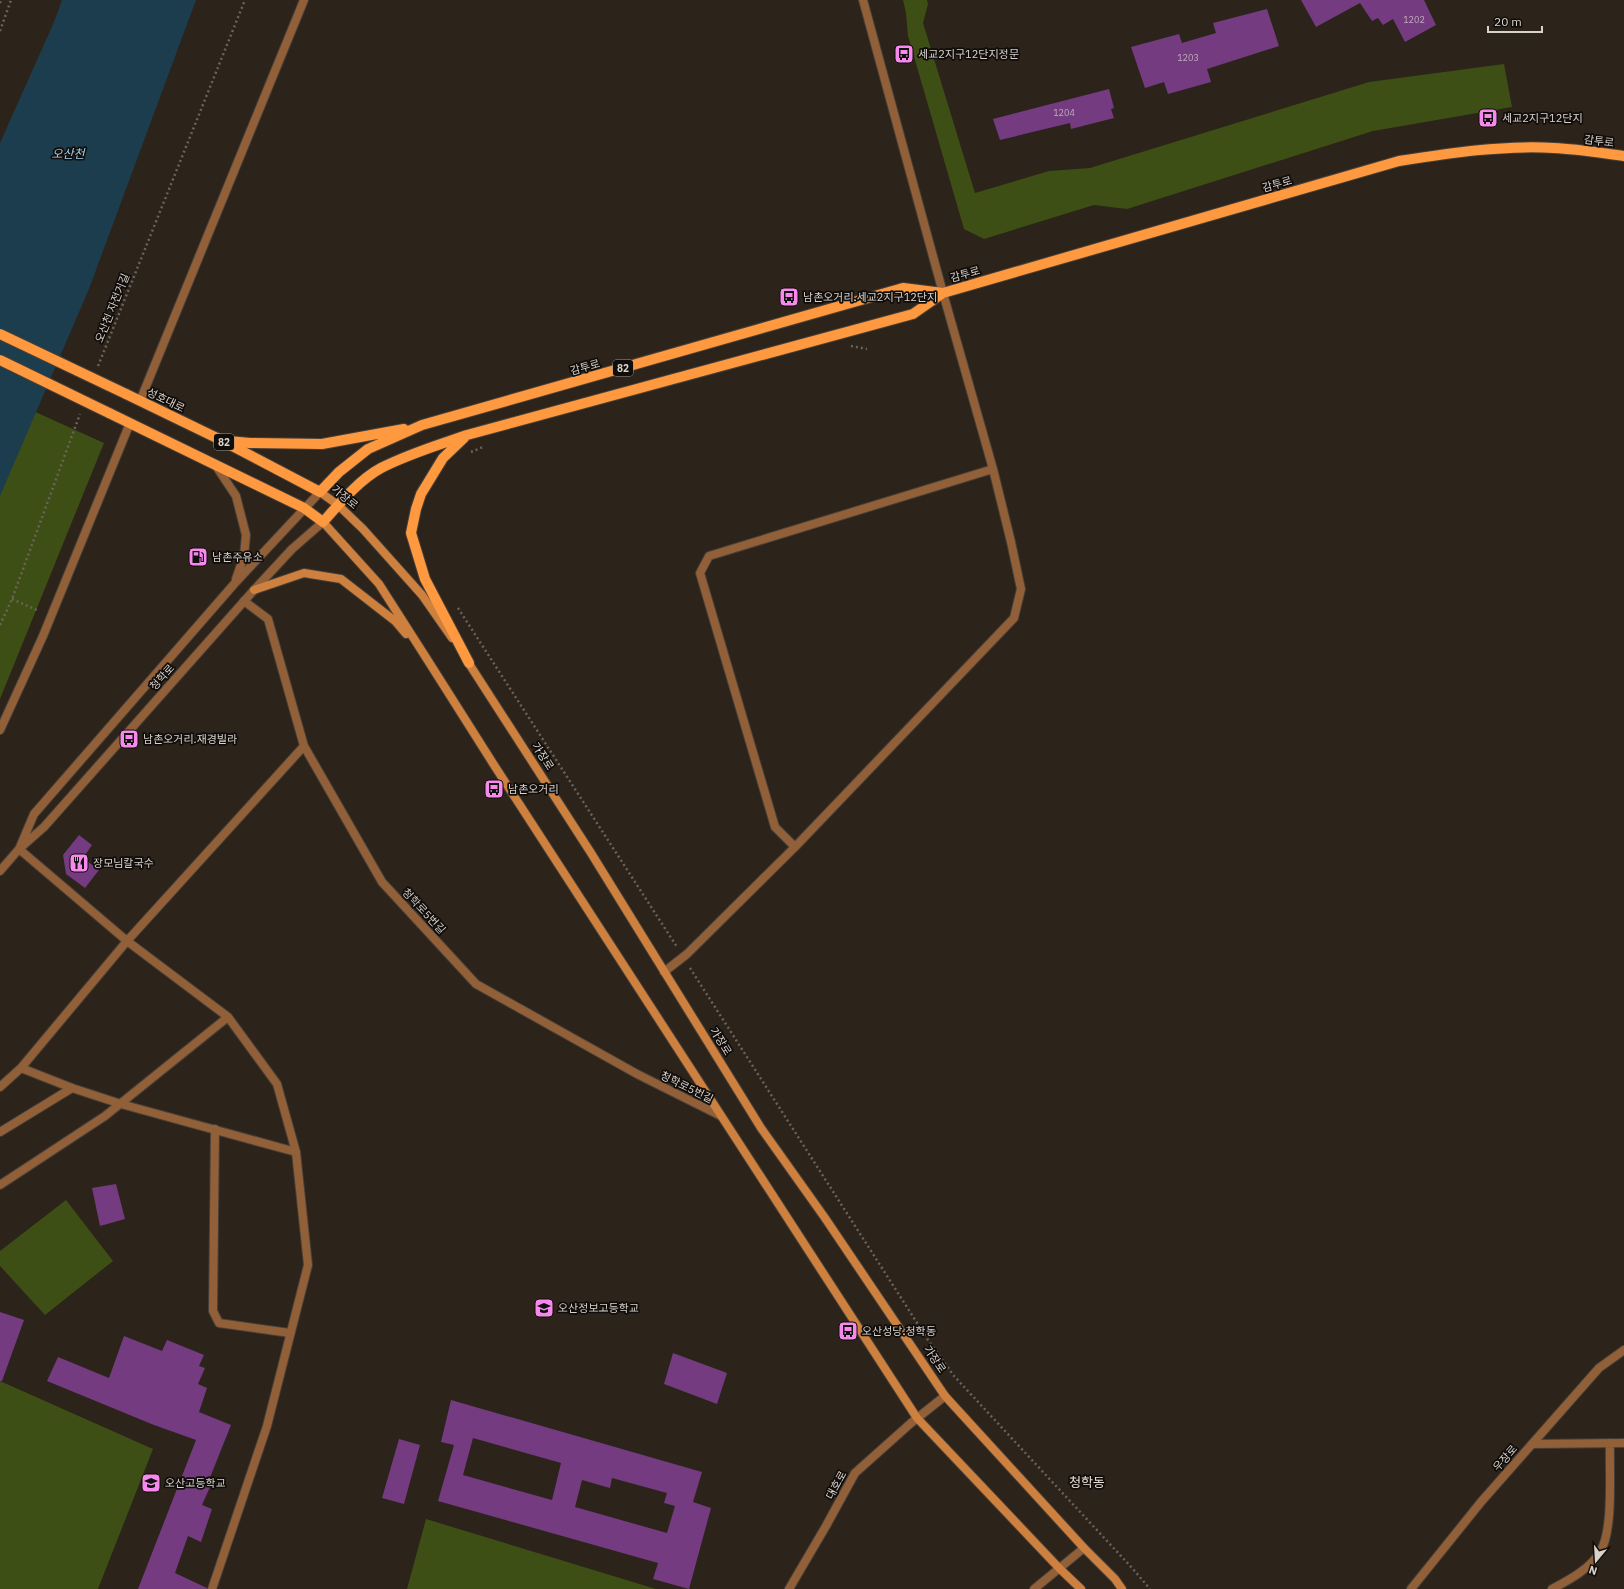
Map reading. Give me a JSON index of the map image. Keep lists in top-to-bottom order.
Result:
{
  "streets": {
    "main road": [
      "감투로",
      "82",
      "성호대로",
      "가장로"
    ],
    "street": [
      "청학로",
      "청학로5번길",
      "우장로",
      "대호로"
    ],
    "path": ["오산천 자전거길"]
  },
  "crossings": [
    ["감투로", "성호대로"],
    ["감투로", "가장로"],
    ["감투로", "청학로"],
    ["82", "청학로"],
    ["성호대로", "가장로"],
    ["성호대로", "청학로"],
    ["가장로", "청학로"],
    ["가장로", "대호로"],
    ["청학로", "청학로5번길"]
  ],
  "districts": ["청학동"],
  "water": ["오산천"],
  "places": {
    "bus stop": [
      "세교2지구12단지정문",
      "세교2지구12단지",
      "남촌오거리.세교2지구12단지",
      "남촌오거리.재경빌라",
      "남촌오거리",
      "오산성당.청학동"
    ],
    "fuel station": ["남촌주유소"],
    "restaurant": ["장모님칼국수"],
    "school or university": ["오산정보고등학교", "오산고등학교"]
  },
  "house_numbers": ["1202", "1203", "1204"],
  "scale_bar": "20 m",
  "north": "bottom"
}
